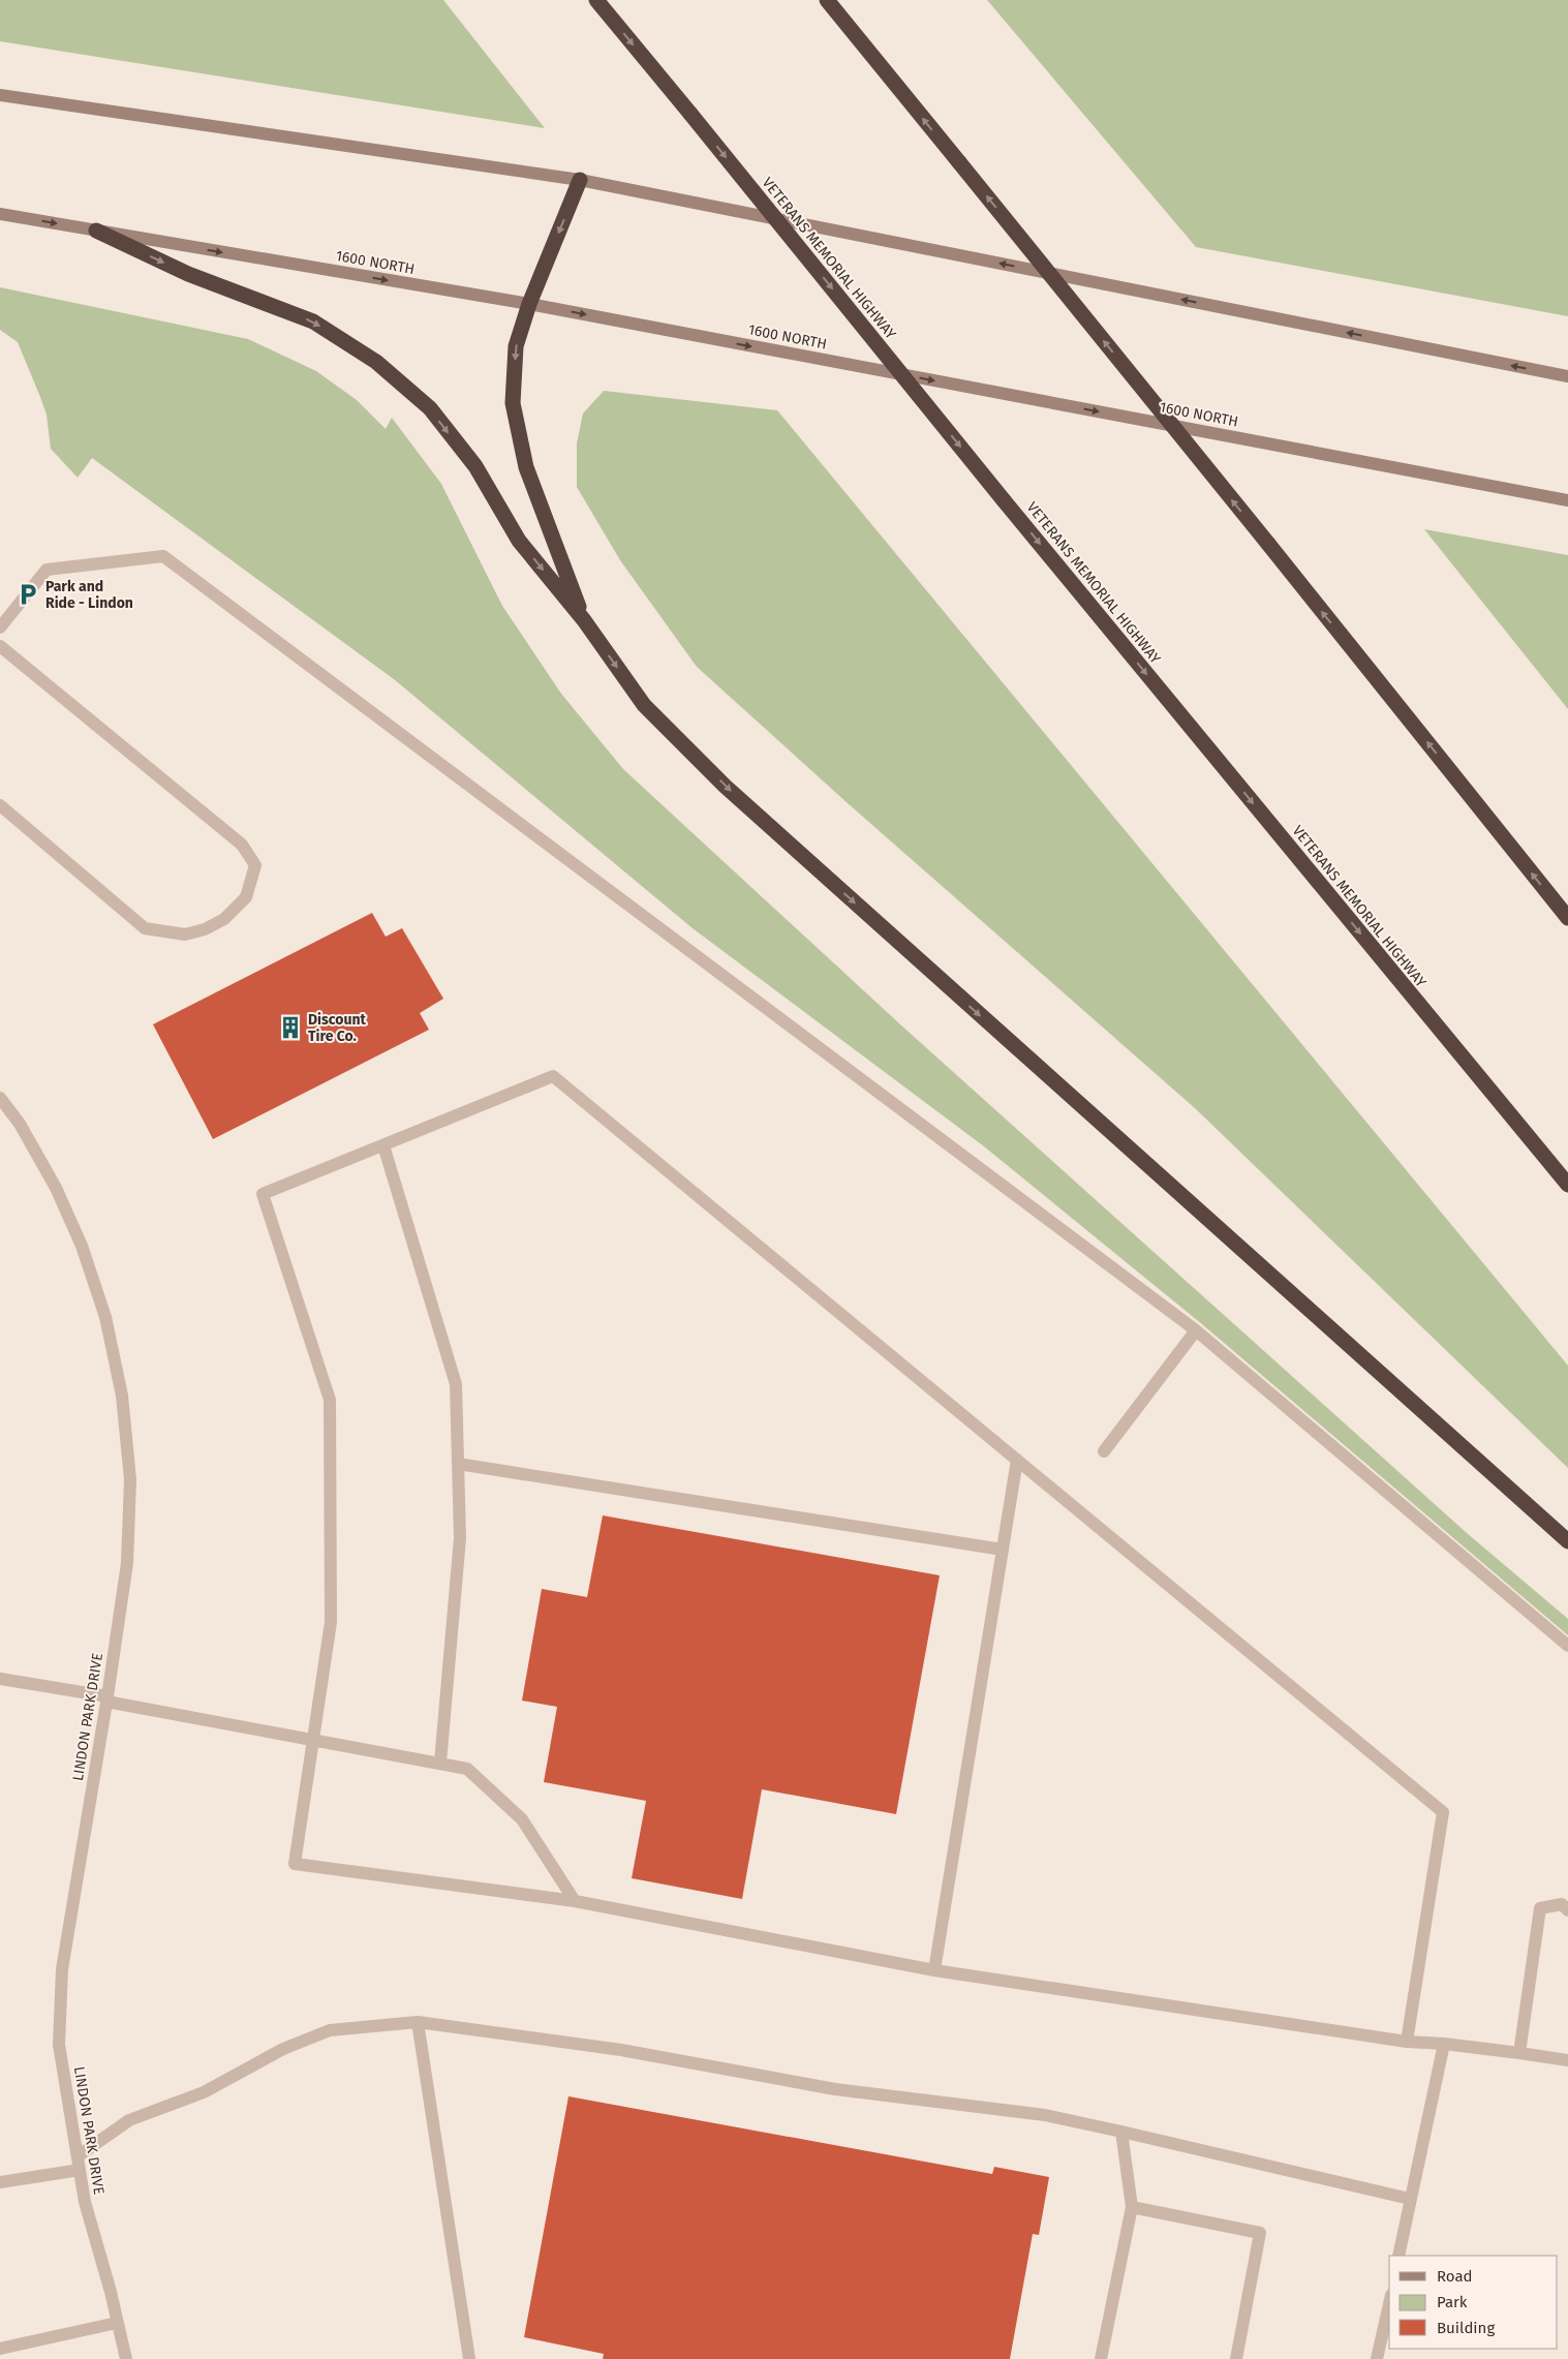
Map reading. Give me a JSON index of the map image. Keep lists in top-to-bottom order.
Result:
{
  "streets": {
    "highway": ["VETERANS MEMORIAL HIGHWAY"],
    "main road": ["1600 NORTH"],
    "street": ["LINDON PARK DRIVE"]
  },
  "one_way": ["VETERANS MEMORIAL HIGHWAY", "1600 NORTH"],
  "places": {
    "parking": ["Park and Ride - Lindon"],
    "building": ["Discount Tire Co."]
  },
  "legend": ["Road", "Park", "Building"]
}
